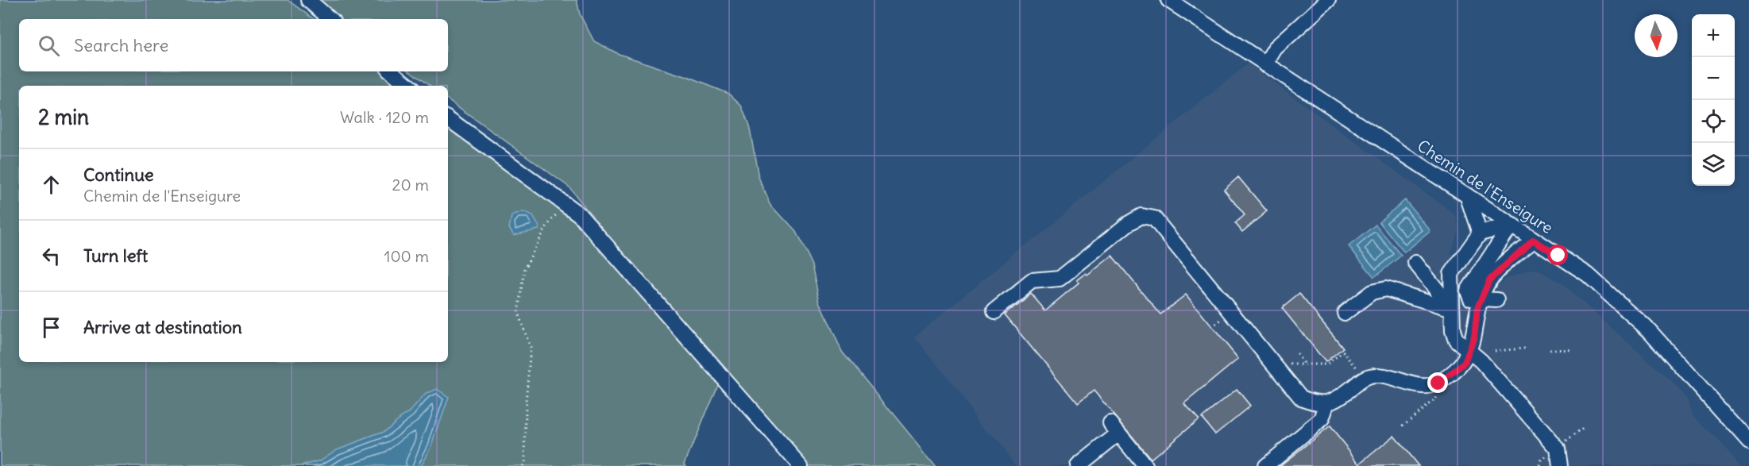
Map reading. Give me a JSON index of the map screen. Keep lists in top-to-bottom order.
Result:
{
  "streets": {
    "street": ["Chemin de l'Enseigure"]
  },
  "north": "bottom",
  "page": {
    "map_buttons": ["+", "−"],
    "search": "Search here",
    "heading": ["2 min", "Walk · 120 m"],
    "list": [
      ["Continue", "Chemin de l'Enseigure", "20 m"],
      ["Turn left", "100 m"],
      "Arrive at destination"
    ]
  }
}
